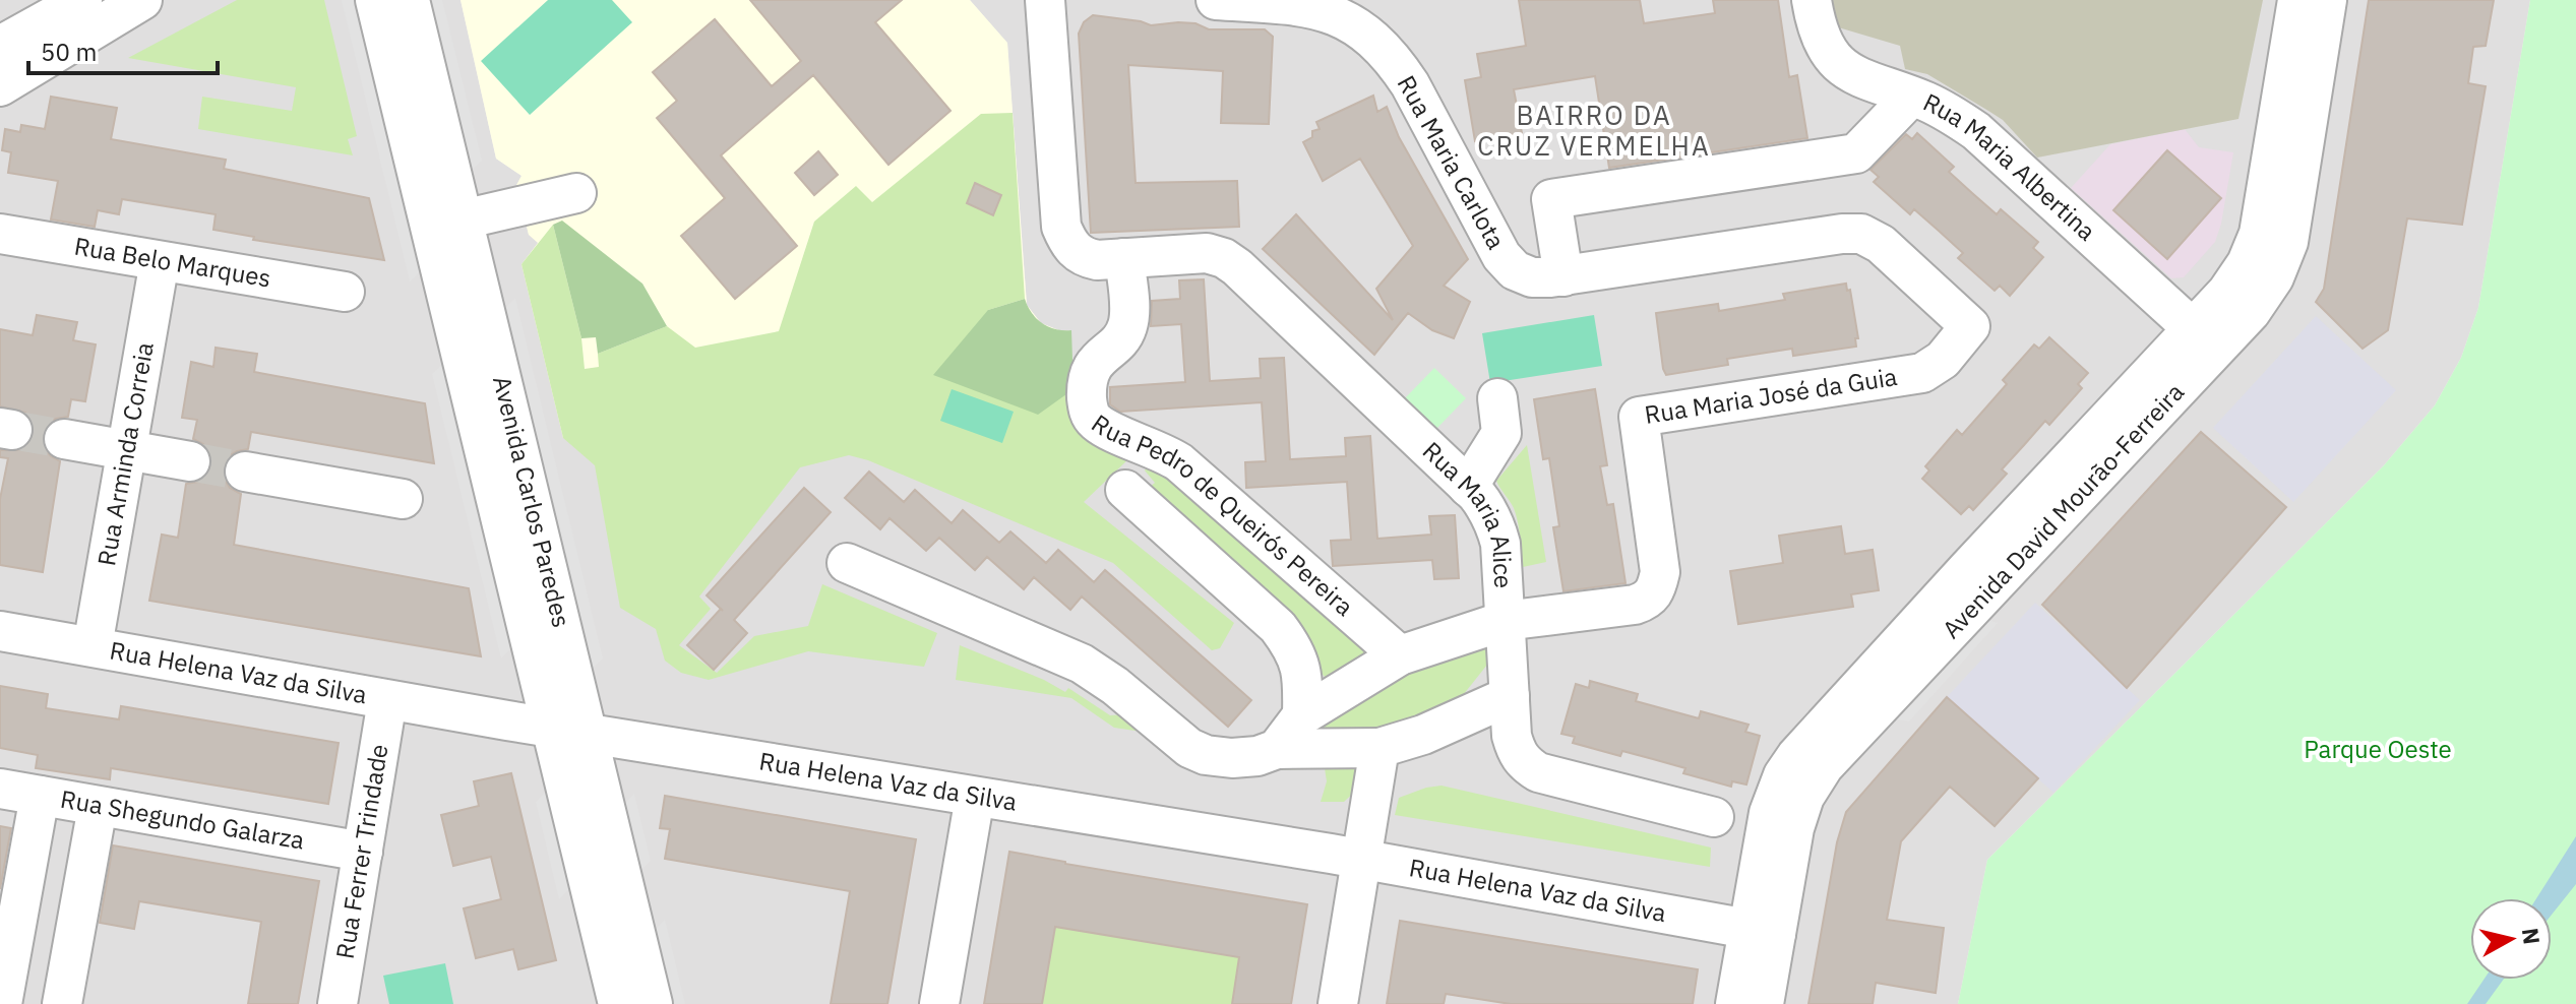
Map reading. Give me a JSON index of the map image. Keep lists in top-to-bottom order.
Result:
{
  "streets": {
    "street": [
      "Rua Maria Carlota",
      "Rua Maria Albertina",
      "Rua Belo Marques",
      "Rua Maria José da Guia",
      "Rua Arminda Correia",
      "Avenida Carlos Paredes",
      "Avenida David Mourão-Ferreira",
      "Rua Pedro de Queirós Pereira",
      "Rua Maria Alice",
      "Rua Helena Vaz da Silva",
      "Rua Shegundo Galarza",
      "Rua Ferrer Trindade"
    ]
  },
  "crossings": [
    ["Rua Maria Carlota", "Rua Maria José da Guia"],
    ["Rua Maria Albertina", "Avenida David Mourão-Ferreira"],
    ["Rua Belo Marques", "Rua Arminda Correia"],
    ["Rua Maria José da Guia", "Rua Pedro de Queirós Pereira"],
    ["Rua Maria José da Guia", "Rua Maria Alice"],
    ["Rua Arminda Correia", "Rua Helena Vaz da Silva"],
    ["Avenida Carlos Paredes", "Rua Helena Vaz da Silva"],
    ["Avenida David Mourão-Ferreira", "Rua Helena Vaz da Silva"],
    ["Rua Pedro de Queirós Pereira", "Rua Maria Alice"],
    ["Rua Helena Vaz da Silva", "Rua Ferrer Trindade"],
    ["Rua Shegundo Galarza", "Rua Ferrer Trindade"]
  ],
  "districts": ["BAIRRO DA CRUZ VERMELHA"],
  "parks": ["Parque Oeste"],
  "scale_bar": "50 m",
  "north": "right"
}
